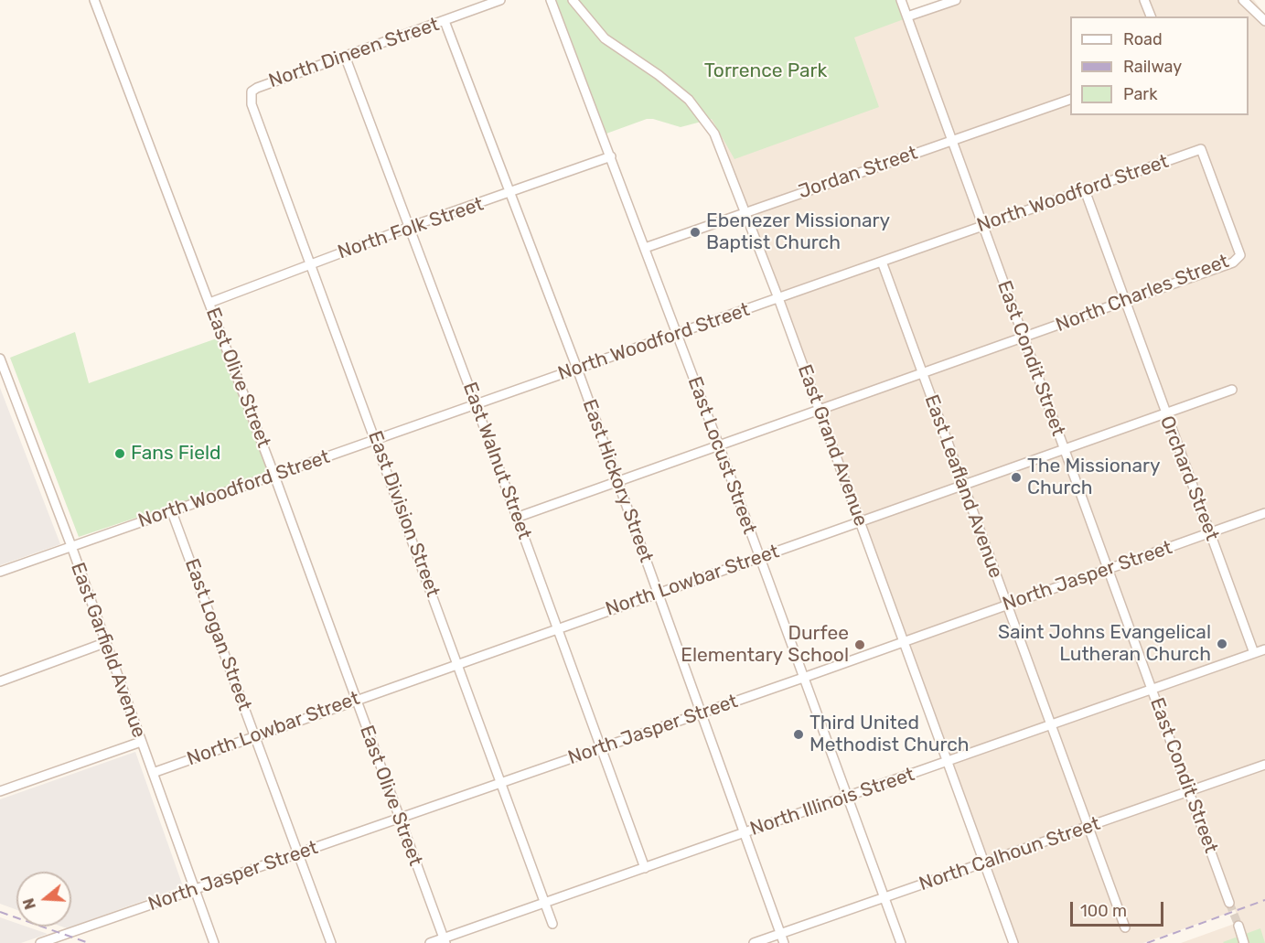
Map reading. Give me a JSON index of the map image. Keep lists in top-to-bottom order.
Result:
{
  "streets": {
    "street": [
      "North Dineen Street",
      "Jordan Street",
      "North Woodford Street",
      "North Folk Street",
      "North Charles Street",
      "East Condit Street",
      "East Olive Street",
      "East Grand Avenue",
      "East Locust Street",
      "East Walnut Street",
      "Orchard Street",
      "East Hickory Street",
      "East Leafland Avenue",
      "East Division Street",
      "North Jasper Street",
      "North Lowbar Street",
      "East Logan Street",
      "East Garfield Avenue",
      "North Illinois Street",
      "North Calhoun Street"
    ]
  },
  "crossings": [
    ["North Dineen Street", "East Walnut Street"],
    ["North Dineen Street", "East Hickory Street"],
    ["North Dineen Street", "East Division Street"],
    ["Jordan Street", "East Condit Street"],
    ["Jordan Street", "East Grand Avenue"],
    ["Jordan Street", "East Locust Street"],
    ["North Woodford Street", "North Charles Street"],
    ["North Woodford Street", "East Condit Street"],
    ["North Woodford Street", "East Olive Street"],
    ["North Woodford Street", "East Grand Avenue"],
    ["North Woodford Street", "East Locust Street"],
    ["North Woodford Street", "East Walnut Street"],
    ["North Woodford Street", "Orchard Street"],
    ["North Woodford Street", "East Hickory Street"],
    ["North Woodford Street", "East Leafland Avenue"],
    ["North Woodford Street", "East Division Street"],
    ["North Woodford Street", "East Logan Street"],
    ["North Woodford Street", "East Garfield Avenue"],
    ["North Folk Street", "East Olive Street"],
    ["North Folk Street", "East Locust Street"],
    ["North Folk Street", "East Walnut Street"],
    ["North Folk Street", "East Hickory Street"],
    ["North Folk Street", "East Division Street"],
    ["North Charles Street", "East Condit Street"],
    ["North Charles Street", "East Grand Avenue"],
    ["North Charles Street", "East Locust Street"],
    ["North Charles Street", "East Walnut Street"],
    ["North Charles Street", "Orchard Street"],
    ["North Charles Street", "East Hickory Street"],
    ["North Charles Street", "East Leafland Avenue"],
    ["East Condit Street", "North Jasper Street"],
    ["East Condit Street", "North Lowbar Street"],
    ["East Condit Street", "North Illinois Street"],
    ["East Condit Street", "North Calhoun Street"],
    ["East Olive Street", "North Jasper Street"],
    ["East Olive Street", "North Lowbar Street"],
    ["East Olive Street", "North Illinois Street"],
    ["East Grand Avenue", "North Jasper Street"],
    ["East Grand Avenue", "North Lowbar Street"],
    ["East Grand Avenue", "North Illinois Street"],
    ["East Grand Avenue", "North Calhoun Street"],
    ["East Locust Street", "North Jasper Street"],
    ["East Locust Street", "North Lowbar Street"],
    ["East Locust Street", "North Illinois Street"],
    ["East Locust Street", "North Calhoun Street"],
    ["East Walnut Street", "North Jasper Street"],
    ["East Walnut Street", "North Lowbar Street"],
    ["East Walnut Street", "North Illinois Street"],
    ["Orchard Street", "North Jasper Street"],
    ["Orchard Street", "North Lowbar Street"],
    ["Orchard Street", "North Illinois Street"],
    ["East Hickory Street", "North Jasper Street"],
    ["East Hickory Street", "North Lowbar Street"],
    ["East Hickory Street", "North Illinois Street"],
    ["East Hickory Street", "North Calhoun Street"],
    ["East Leafland Avenue", "North Jasper Street"],
    ["East Leafland Avenue", "North Lowbar Street"],
    ["East Leafland Avenue", "North Illinois Street"],
    ["East Leafland Avenue", "North Calhoun Street"],
    ["East Division Street", "North Jasper Street"],
    ["East Division Street", "North Lowbar Street"],
    ["East Division Street", "North Illinois Street"],
    ["North Jasper Street", "East Logan Street"],
    ["North Jasper Street", "East Garfield Avenue"],
    ["North Lowbar Street", "East Logan Street"],
    ["North Lowbar Street", "East Garfield Avenue"]
  ],
  "parks": ["Torrence Park"],
  "places": [
    "Ebenezer Missionary Baptist Church",
    "Fans Field",
    "The Missionary Church",
    "Saint Johns Evangelical Lutheran Church",
    "Durfee Elementary School",
    "Third United Methodist Church"
  ],
  "legend": ["Road", "Railway", "Park"],
  "scale_bar": "100 m",
  "north": "left"
}
